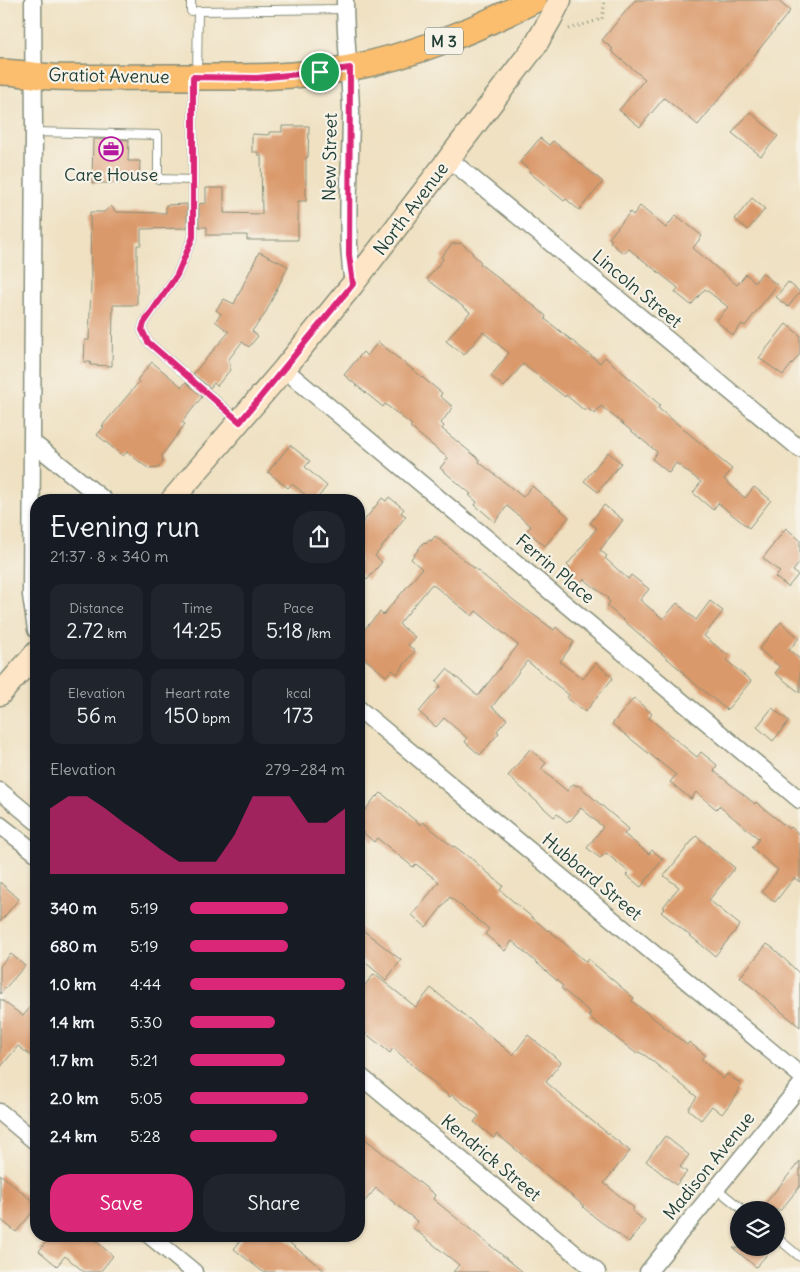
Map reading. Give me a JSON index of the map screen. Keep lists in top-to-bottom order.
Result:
{
  "streets": {
    "main road": ["M 3", "Gratiot Avenue", "North Avenue"],
    "street": [
      "New Street",
      "Lincoln Street",
      "Ferrin Place",
      "Hubbard Street",
      "Kendrick Street",
      "Madison Avenue"
    ]
  },
  "crossings": [
    ["Gratiot Avenue", "New Street"],
    ["New Street", "North Avenue"],
    ["North Avenue", "Lincoln Street"],
    ["North Avenue", "Ferrin Place"]
  ],
  "places": {
    "office": ["Care House"]
  },
  "page": {
    "heading": ["Evening run", "21:37 · 8 × 340 m"],
    "stats": [
      ["Distance", "2.72 km"],
      ["Time", "14:25"],
      ["Pace", "5:18 /km"],
      ["Elevation", "56 m"],
      ["Heart rate", "150 bpm"],
      ["kcal", "173"]
    ],
    "chart": ["Elevation", "279–284 m"],
    "list": [
      {
        "name": "340 m",
        "note": "5:19"
      },
      {
        "name": "680 m",
        "note": "5:19"
      },
      {
        "name": "1.0 km",
        "note": "4:44"
      },
      {
        "name": "1.4 km",
        "note": "5:30"
      },
      {
        "name": "1.7 km",
        "note": "5:21"
      },
      {
        "name": "2.0 km",
        "note": "5:05"
      },
      {
        "name": "2.4 km",
        "note": "5:28"
      }
    ],
    "buttons": ["Save", "Share"]
  }
}
